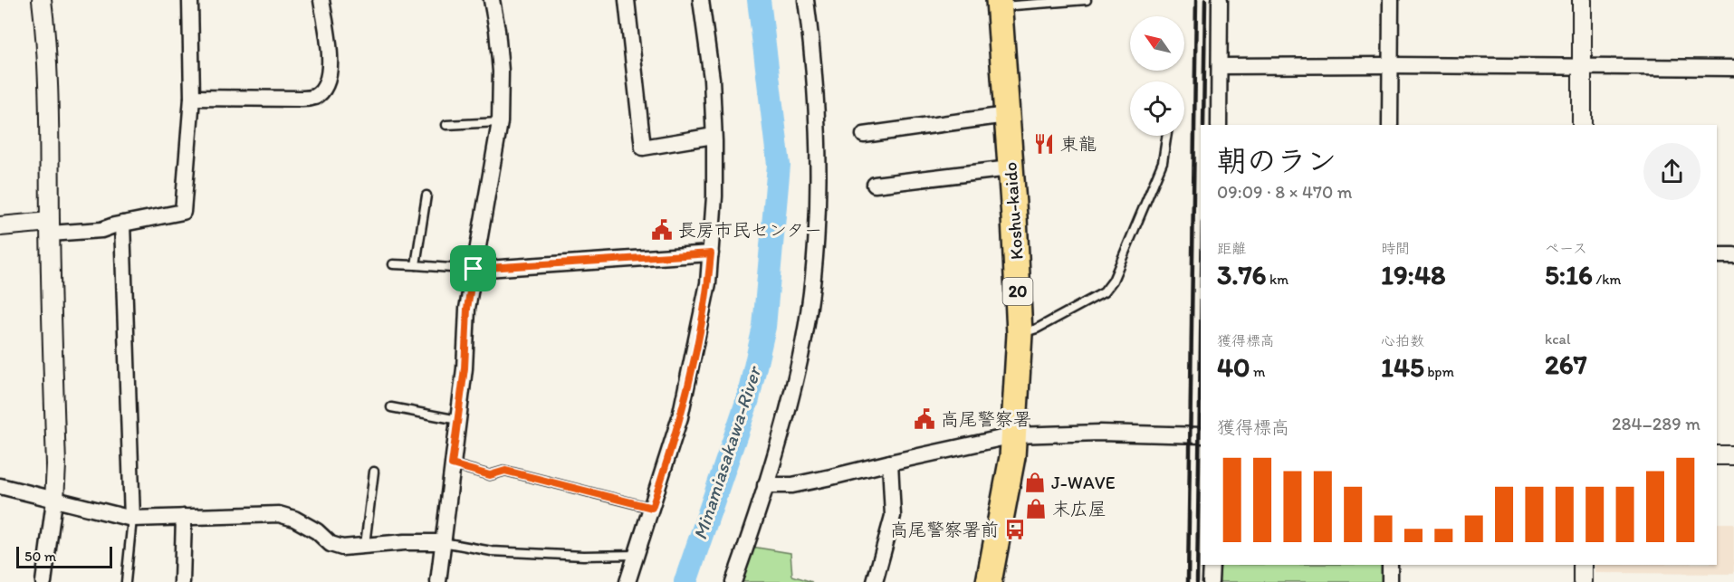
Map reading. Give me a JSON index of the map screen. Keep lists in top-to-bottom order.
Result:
{
  "streets": {
    "highway": ["Koshu-kaido", "20"]
  },
  "water": ["Minamiasakawa-River"],
  "places": {
    "restaurant": ["東龍"],
    "public building": ["長房市民センター", "高尾警察署"],
    "shop": ["J-WAVE", "末広屋"],
    "bus stop": ["高尾警察署前"]
  },
  "scale_bar": "50 m",
  "north": "top left",
  "page": {
    "heading": ["朝のラン", "09:09 · 8 × 470 m"],
    "stats": [
      ["距離", "3.76 km"],
      ["時間", "19:48"],
      ["ペース", "5:16 /km"],
      ["獲得標高", "40 m"],
      ["心拍数", "145 bpm"],
      ["kcal", "267"]
    ],
    "chart": ["獲得標高", "284–289 m"],
    "scale": "50 m"
  }
}
